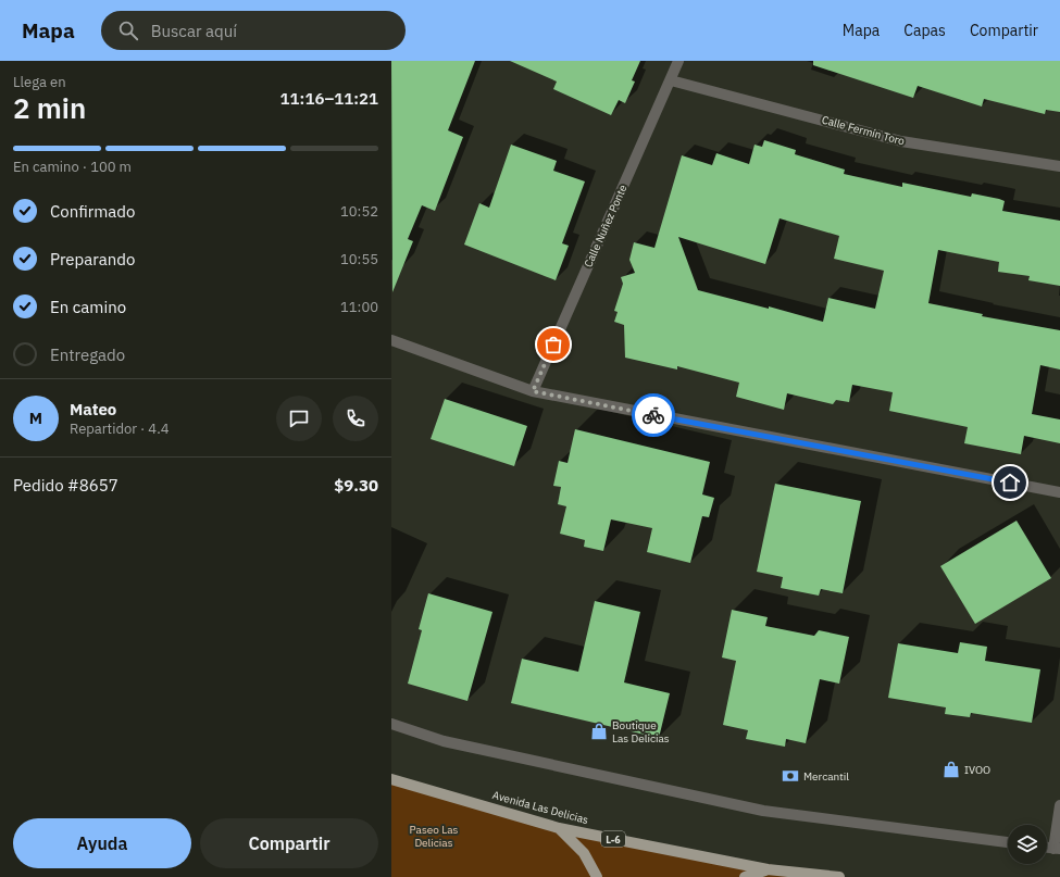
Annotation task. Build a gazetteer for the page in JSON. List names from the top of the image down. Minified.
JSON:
{"streets":{"main road":["Avenida Las Delicias","L-6"],"street":["Calle Fermín Toro","Calle Nuñez Ponte"]},"crossings":[["Calle Fermín Toro","Calle Nuñez Ponte"]],"parks":["Paseo Las Delicias"],"places":{"shop":["Boutique Las Delicias","IVOO"],"bank":["Mercantil"]},"page":{"header":"Mapa","search":"Buscar aquí","nav":["Mapa","Capas","Compartir"],"heading":["2 min","Llega en","11:16–11:21"],"panel":["Mateo","Repartidor · 4.4","Pedido #8657","$9.30"],"bar":"En camino · 100 m","list":[["Confirmado","10:52"],["Preparando","10:55"],["En camino","11:00"],"Entregado"],"round":"M","buttons":["Ayuda","Compartir"]}}
